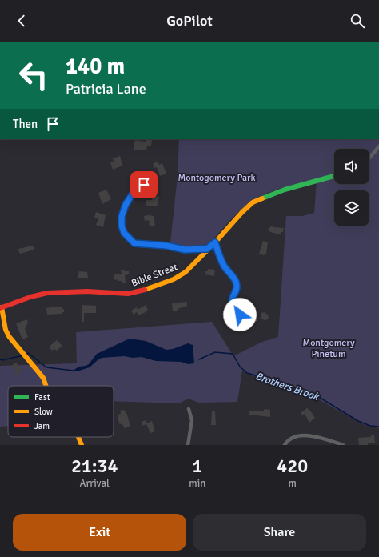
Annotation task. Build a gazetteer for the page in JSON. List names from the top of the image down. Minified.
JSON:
{"streets":{"street":["Bible Street"]},"water":["Brothers Brook"],"parks":["Montogomery Park","Montgomery Pinetum"],"legend":["Fast","Slow","Jam"],"page":{"header":"GoPilot","turn":["140 m","Patricia Lane"],"then":"Then","eta":["21:34","Arrival","1","min","420","m"],"buttons":["Exit","Share"]}}
